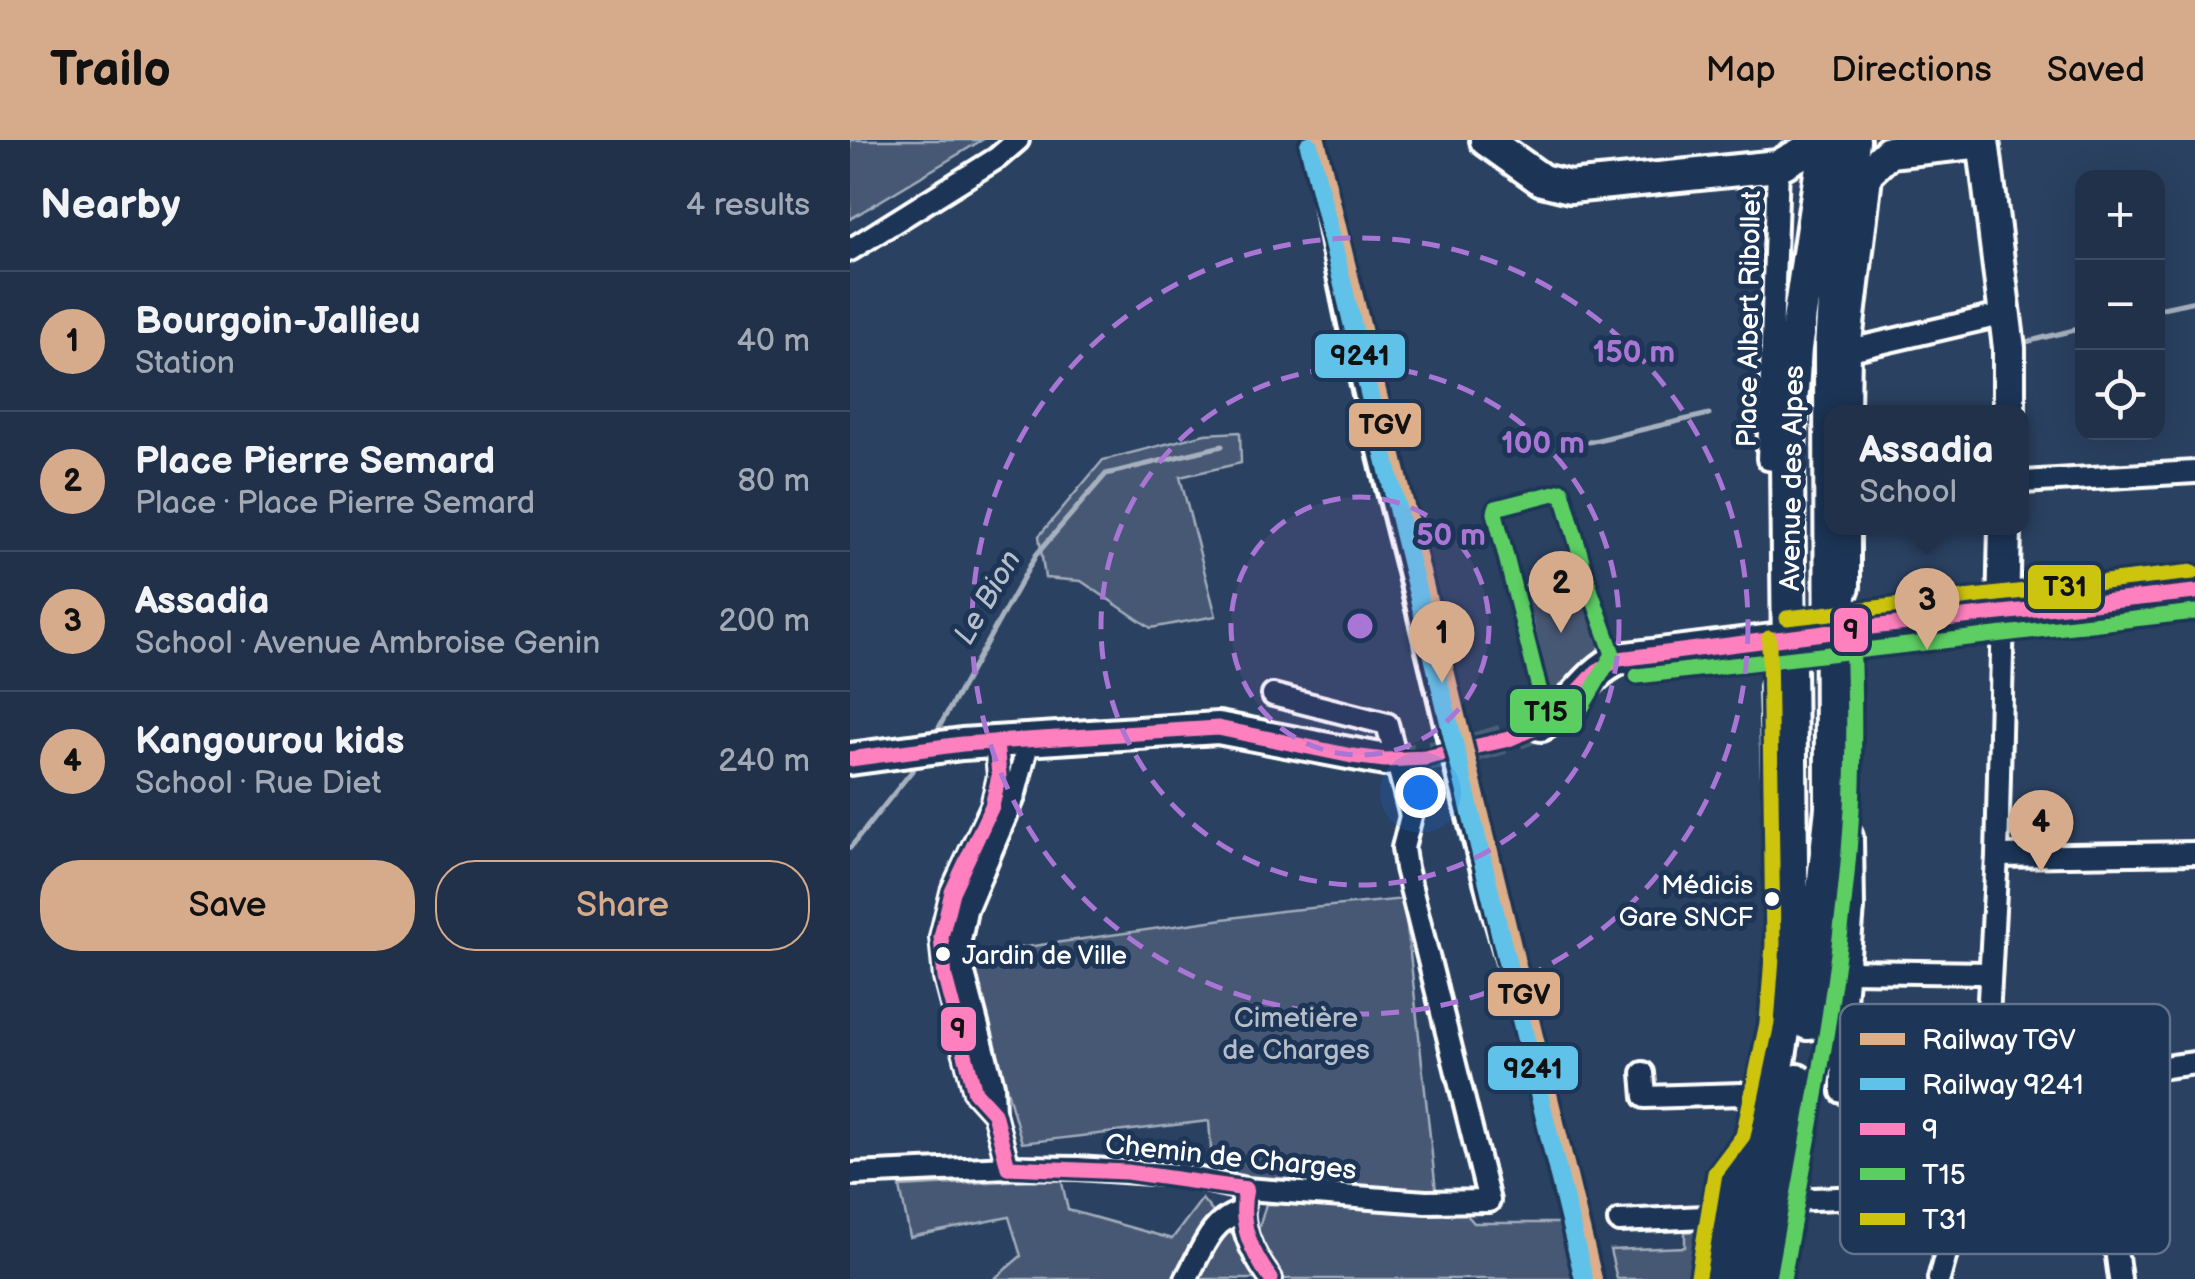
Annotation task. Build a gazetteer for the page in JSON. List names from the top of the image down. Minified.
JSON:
{"streets":{"main road":["Avenue des Alpes"],"street":["Place Albert Ribollet","Chemin de Charges"]},"crossings":[["Place Albert Ribollet","Avenue des Alpes"]],"water":["Le Bion"],"parks":["Cimetière de Charges"],"places":["Médicis Gare SNCF","Jardin de Ville"],"lines":["rail line TGV","rail line 9241","transit line T15","transit line T31","transit line 9"],"legend":["Railway TGV","Railway 9241","9","T15","T31"],"page":{"header":"Trailo","nav":["Map","Directions","Saved"],"heading":["Nearby","4 results"],"map_buttons":["+","−"],"list":[{"mark":"1","name":"Bourgoin-Jallieu","note":"Station","value":"40 m"},{"mark":"2","name":"Place Pierre Semard","note":"Place · Place Pierre Semard","value":"80 m"},{"mark":"3","name":"Assadia","note":"School · Avenue Ambroise Genin","value":"200 m"},{"mark":"4","name":"Kangourou kids","note":"School · Rue Diet","value":"240 m"}],"popup":["Assadia","School"],"pins":["2","3","1","4"],"buttons":["Save","Share"]},"rings":["150 m","100 m","50 m"]}
